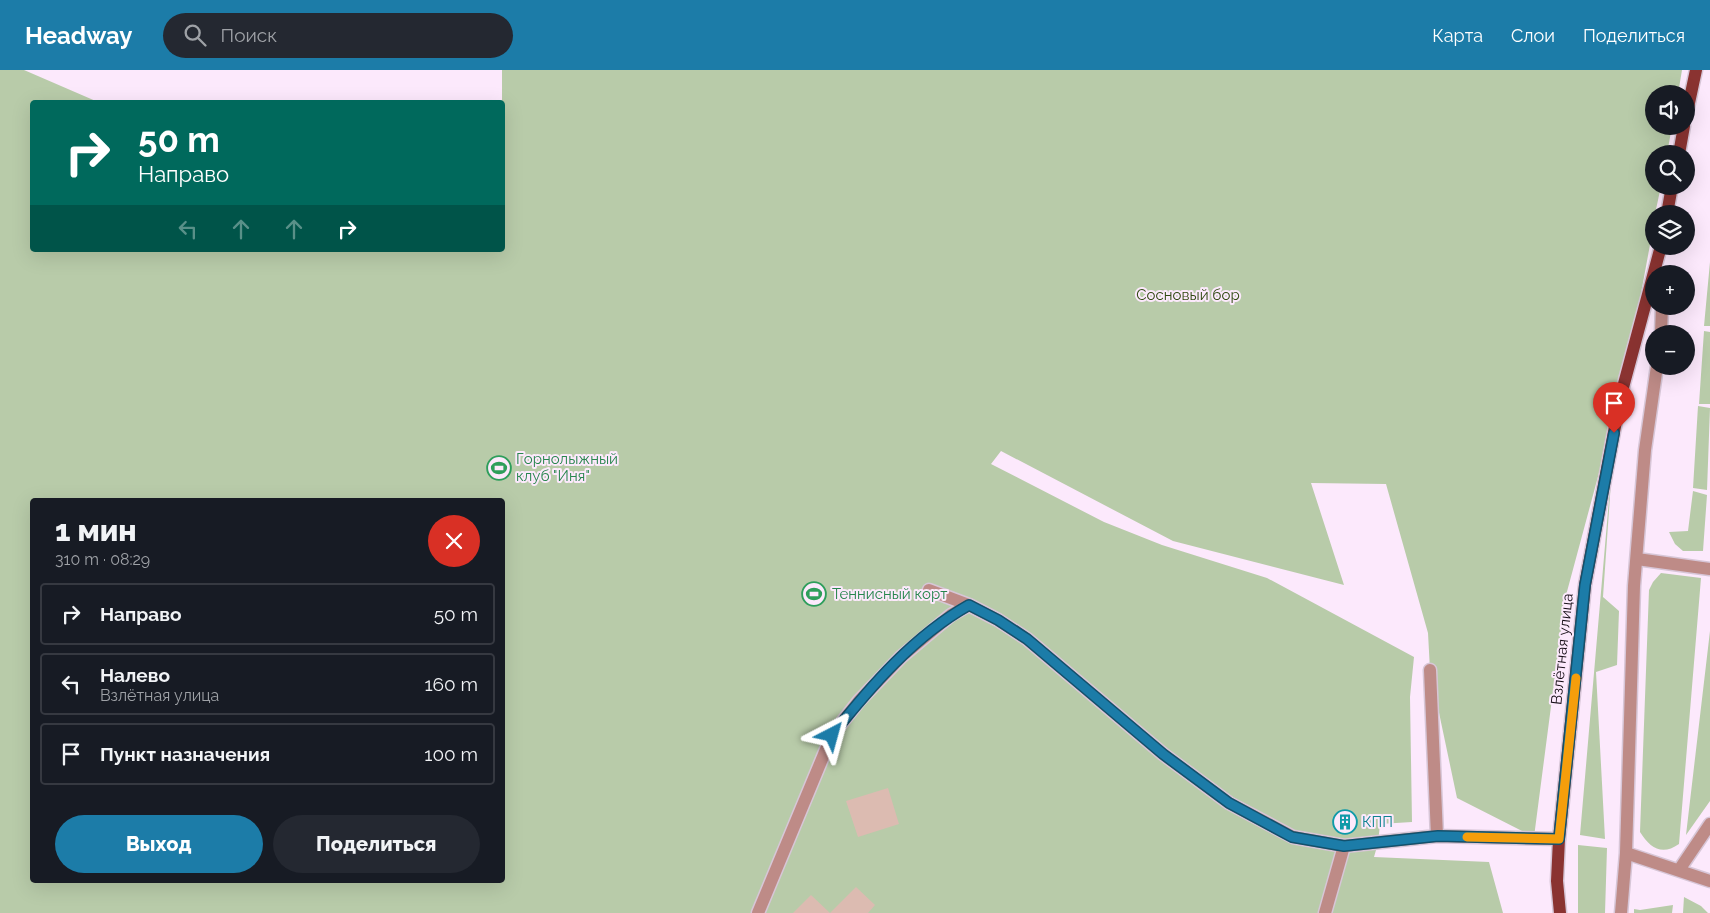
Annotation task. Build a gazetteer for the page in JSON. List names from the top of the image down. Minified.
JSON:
{"streets":{"main road":["Взлётная улица"]},"parks":["Сосновый бор"],"places":{"sports":["Горнолыжный клуб \"Иня\"","Теннисный корт"],"building":["КПП"]},"page":{"header":"Headway","search":"Поиск","nav":["Карта","Слои","Поделиться"],"map_buttons":["+","−"],"turn":["50 m","Направо"],"heading":["1 мин","310 m · 08:29"],"list":[{"name":"Направо","value":"50 m"},{"name":"Налево","note":"Взлётная улица","value":"160 m"},{"name":"Пункт назначения","value":"100 m"}],"buttons":["Выход","Поделиться"]}}
